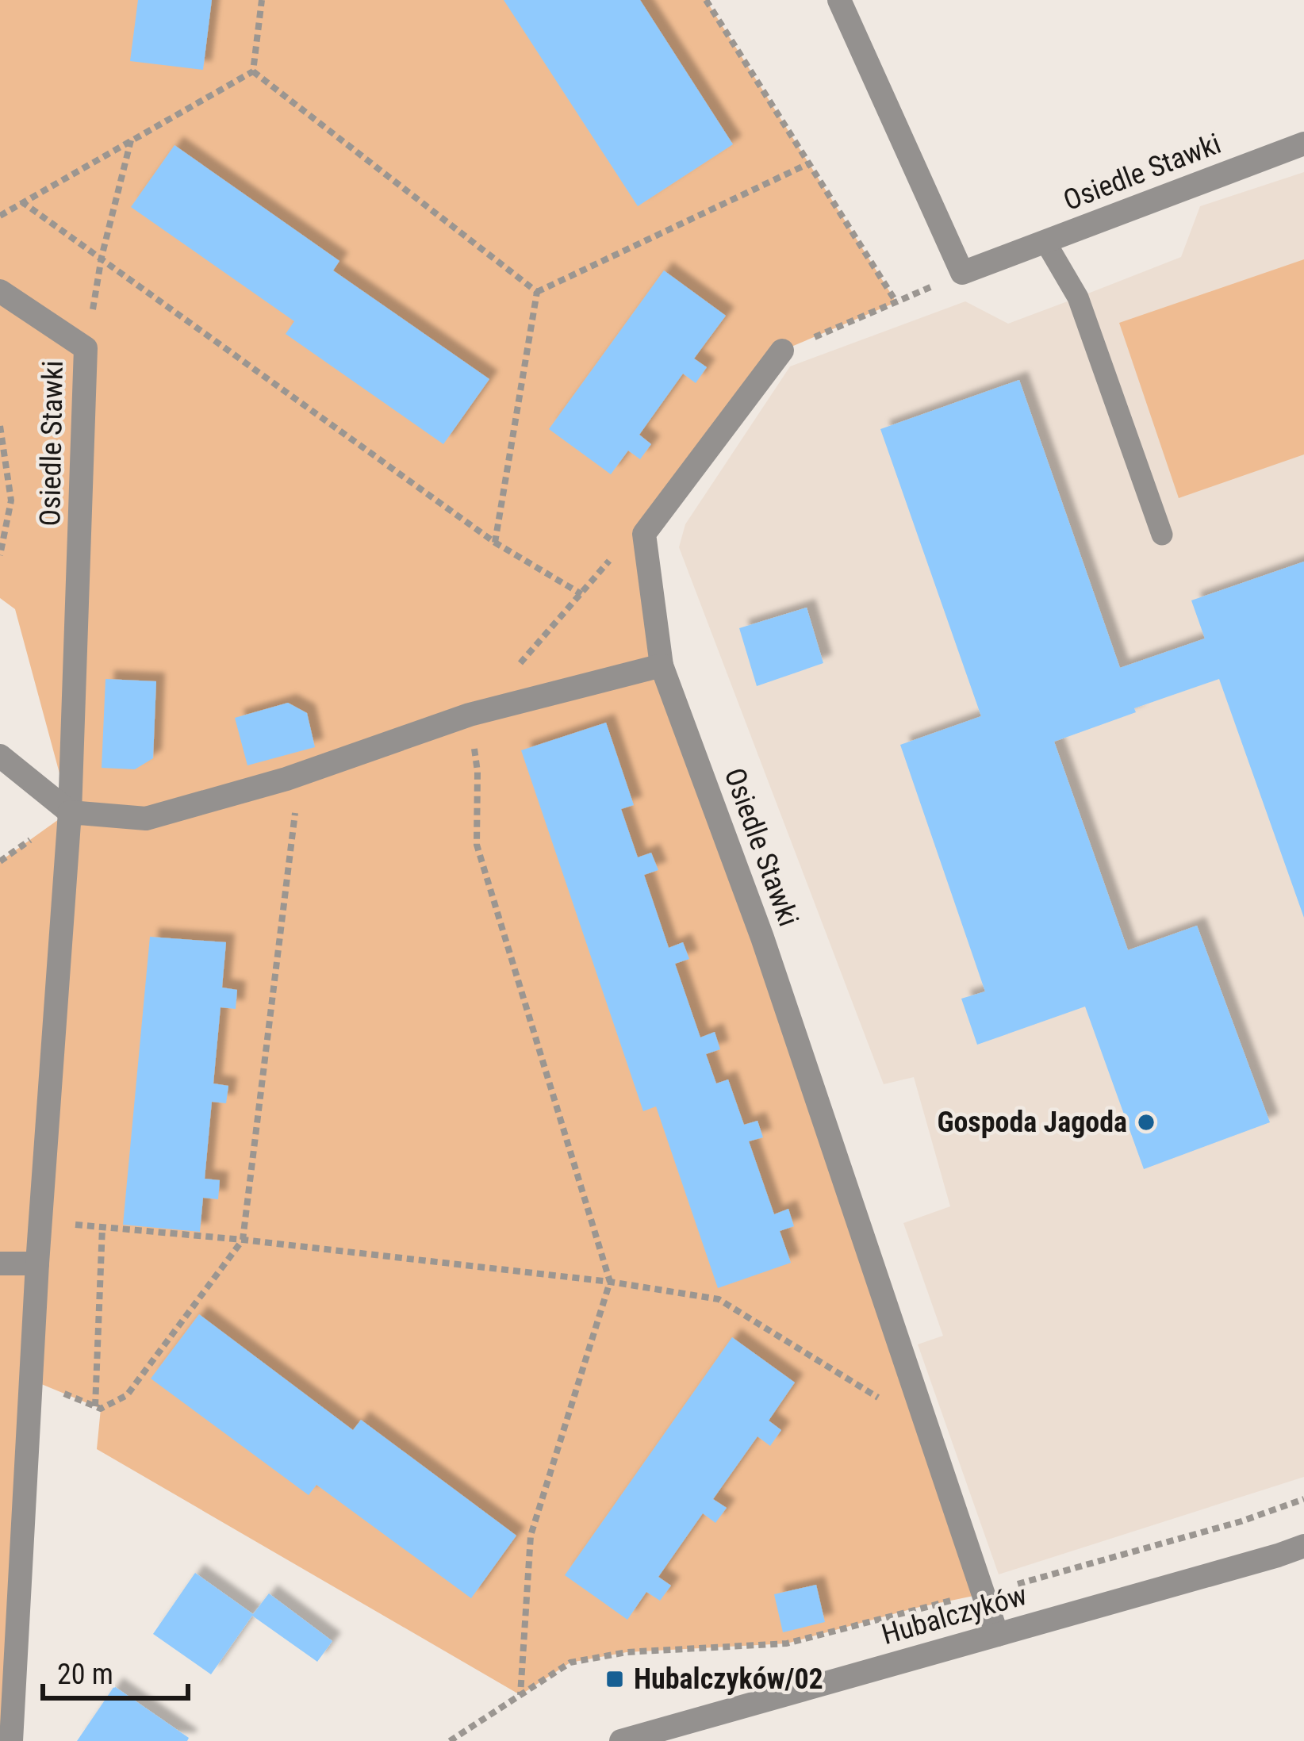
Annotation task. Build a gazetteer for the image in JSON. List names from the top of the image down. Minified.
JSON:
{"streets":{"street":["Osiedle Stawki","Hubalczyków"]},"crossings":[["Osiedle Stawki","Hubalczyków"]],"places":{"other":["Gospoda Jagoda"],"transit":["Hubalczyków/02"]},"scale_bar":"20 m"}
